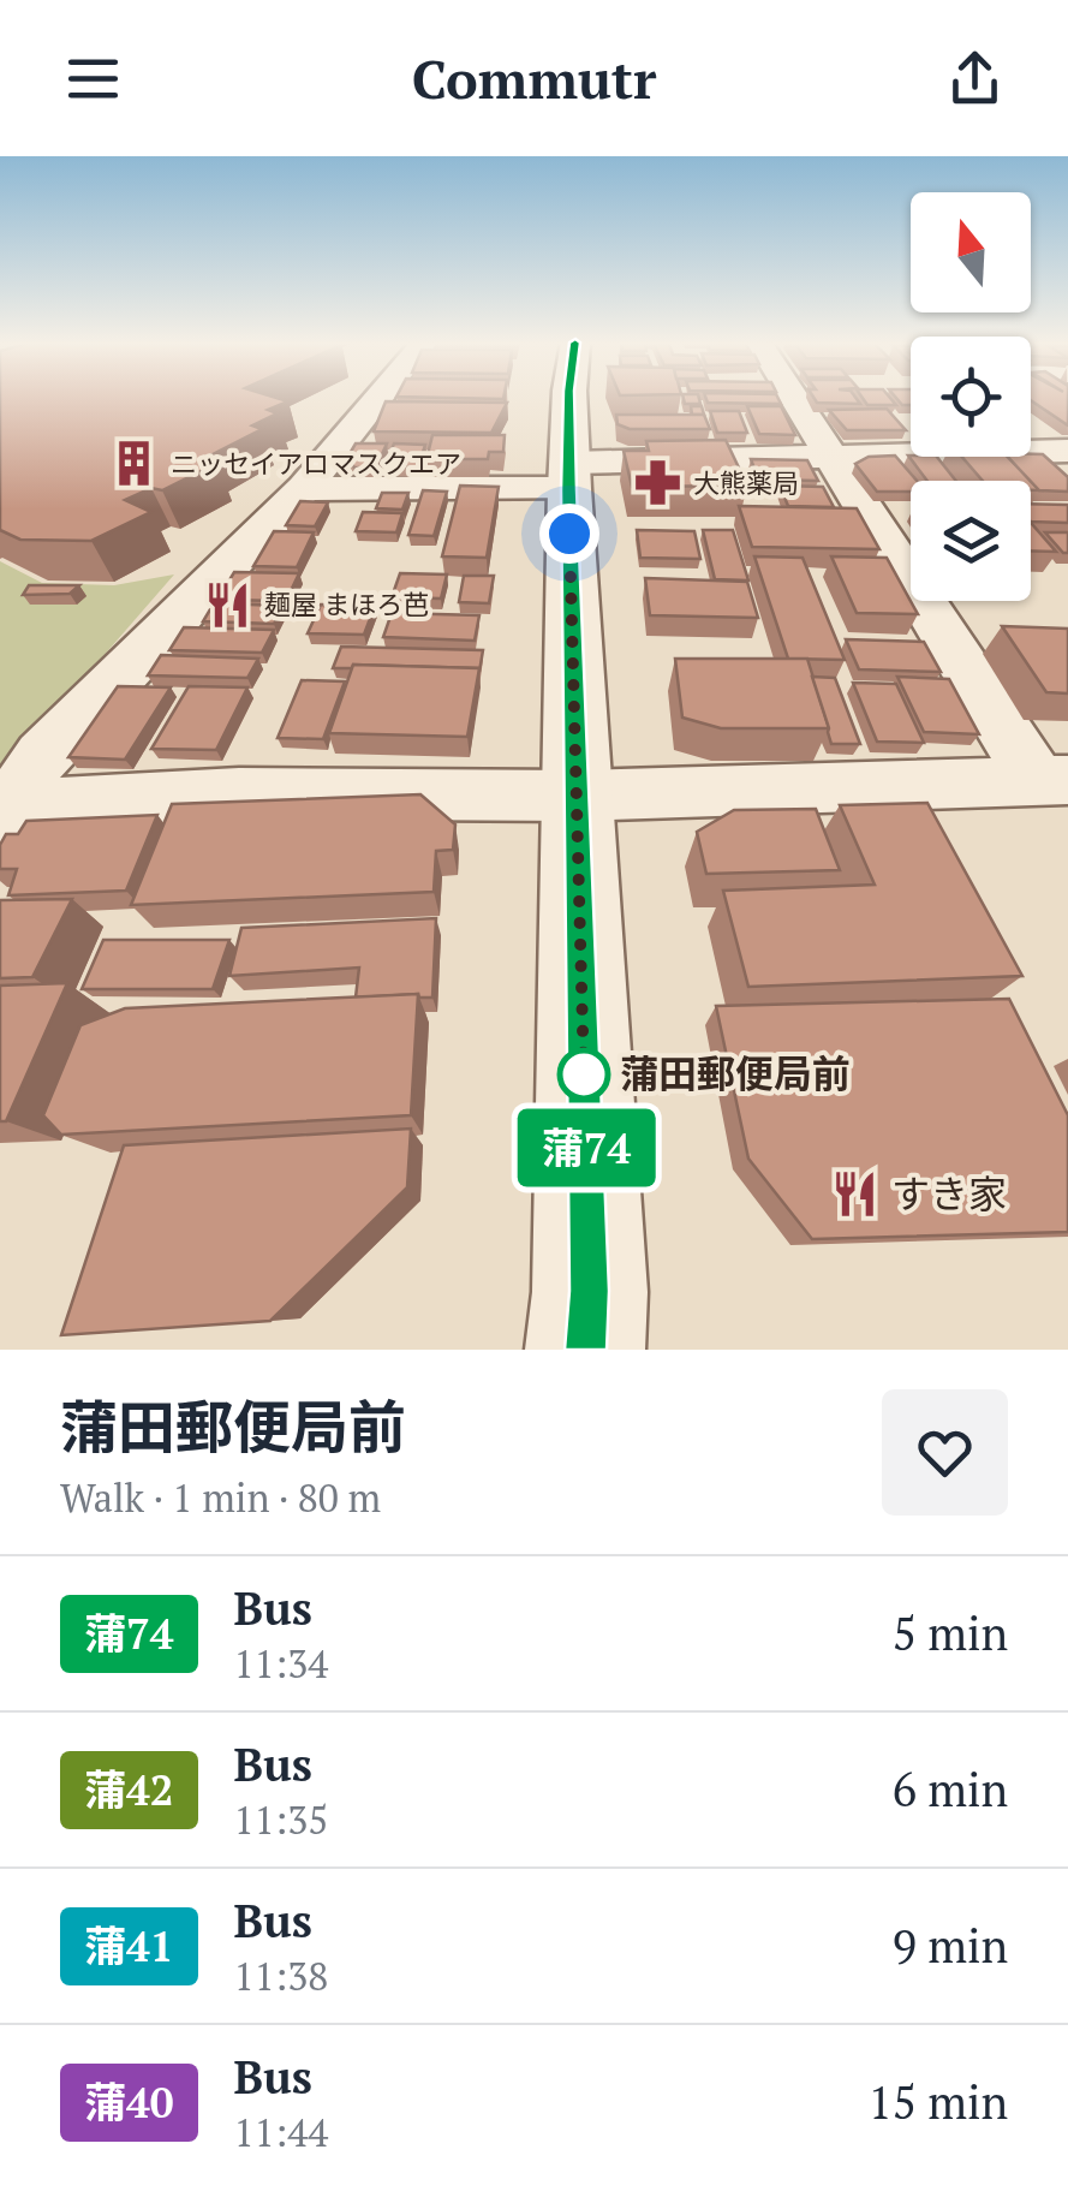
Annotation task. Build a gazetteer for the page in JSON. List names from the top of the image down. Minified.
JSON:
{"places":{"building":["ニッセイアロマスクエア"],"pharmacy":["大熊薬局"],"restaurant":["麺屋 まほろ芭","すき家"],"other":["蒲田郵便局前"]},"lines":["bus line 蒲74"],"north":"top","page":{"header":"Commutr","on_map":"蒲74","heading":["蒲田郵便局前","Walk · 1 min · 80 m"],"list":[{"mark":"蒲74","name":"Bus","note":"11:34","value":"5 min"},{"mark":"蒲42","name":"Bus","note":"11:35","value":"6 min"},{"mark":"蒲41","name":"Bus","note":"11:38","value":"9 min"},{"mark":"蒲40","name":"Bus","note":"11:44","value":"15 min"}]}}
